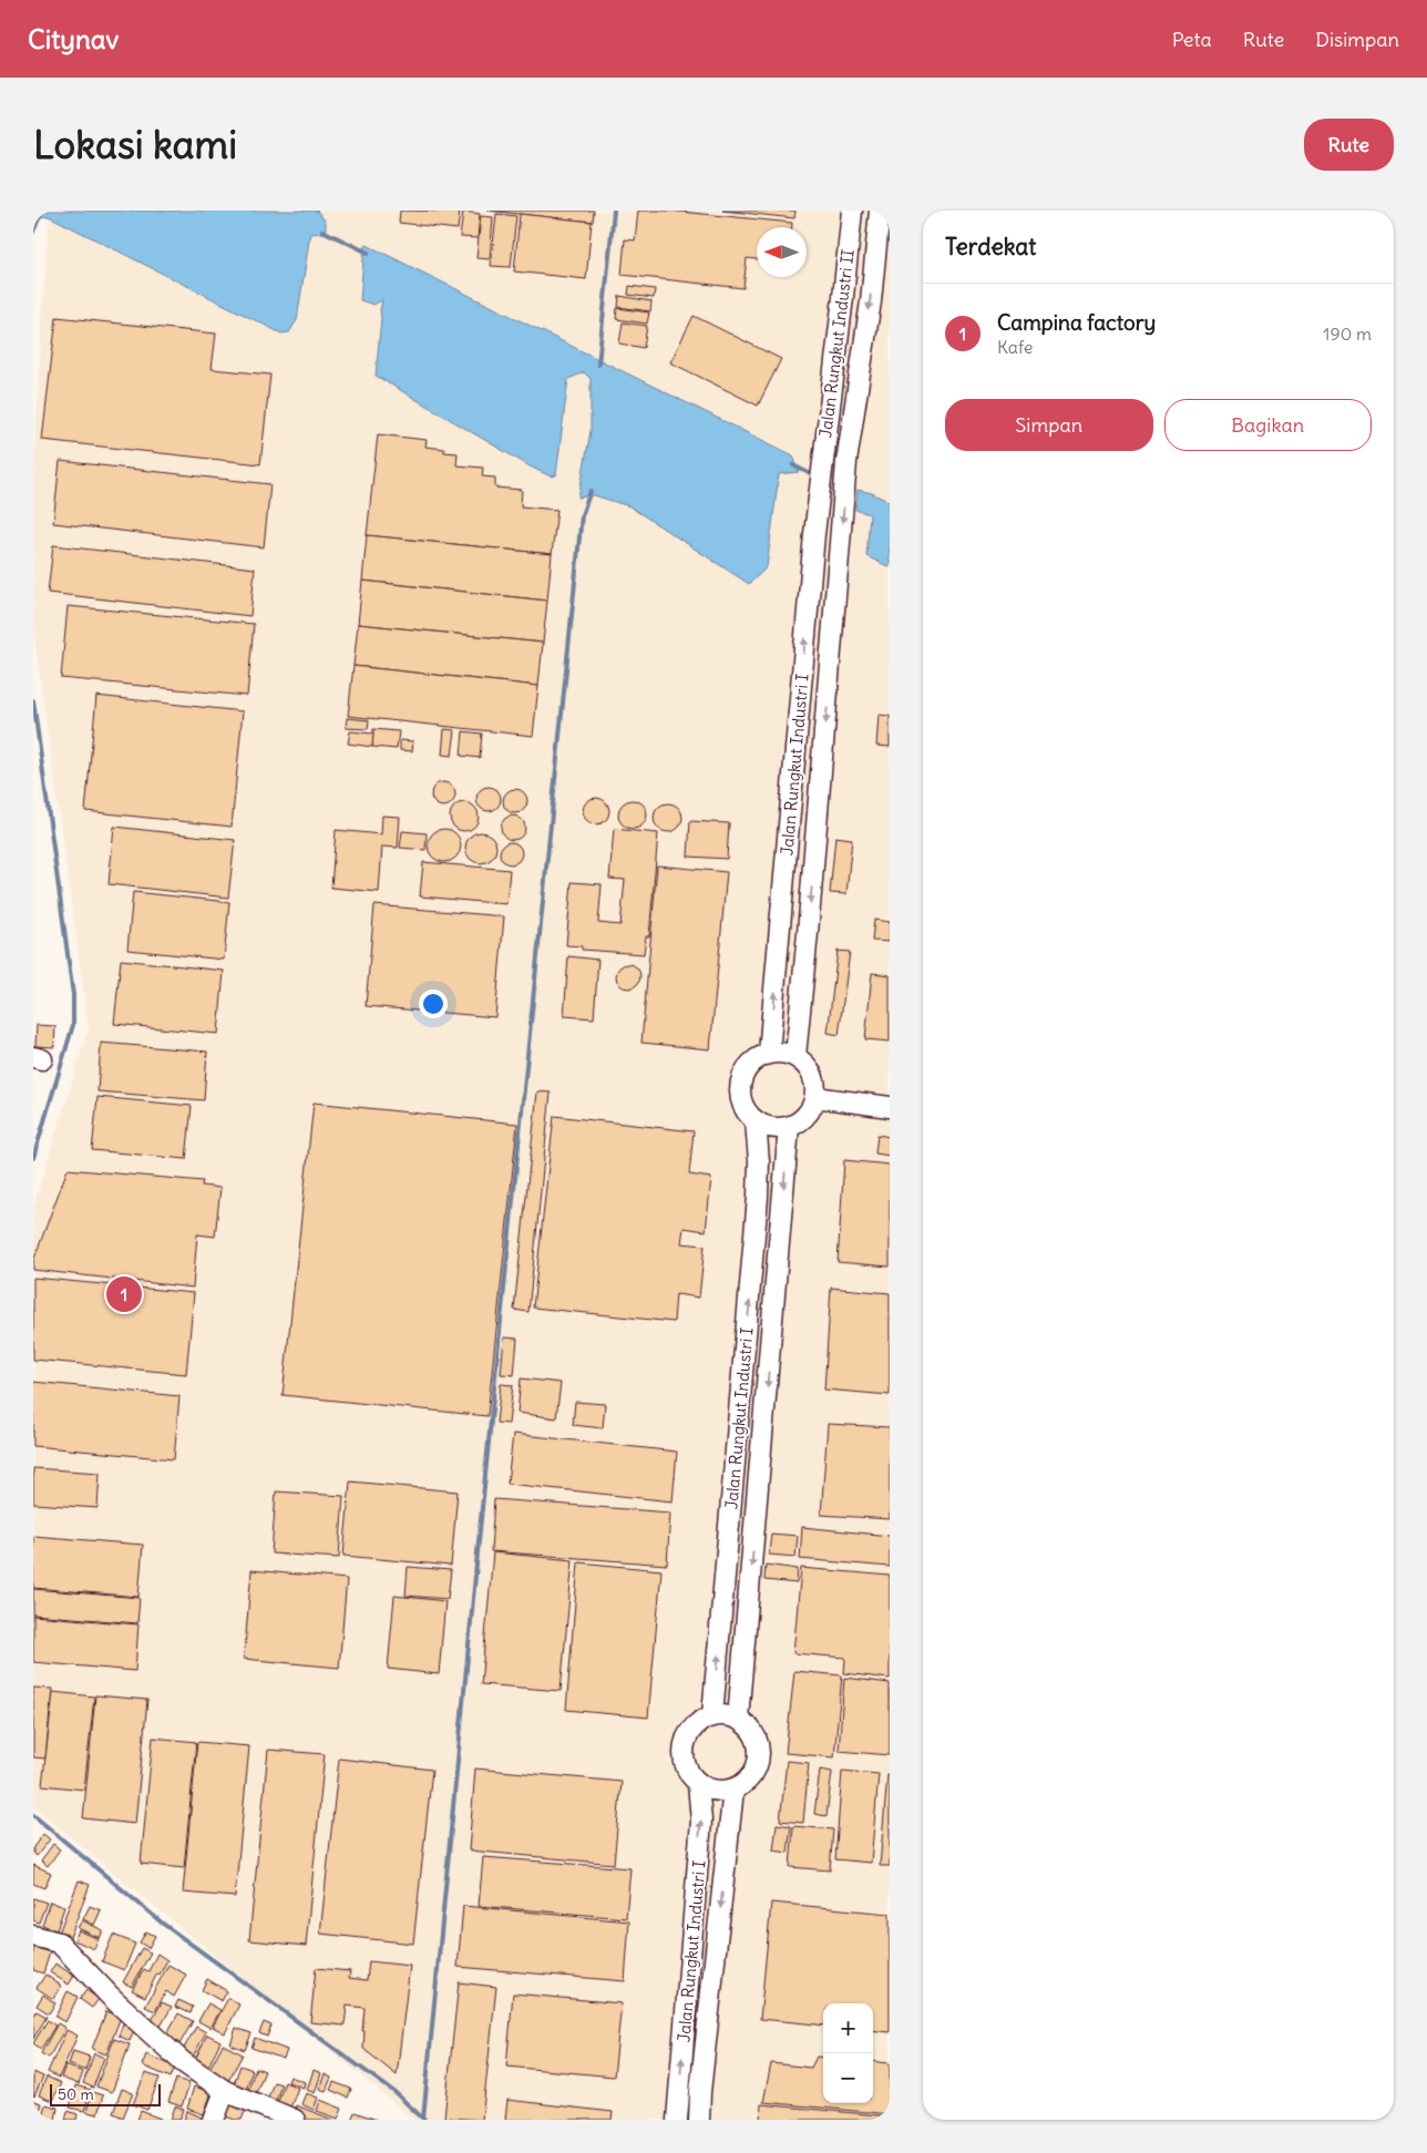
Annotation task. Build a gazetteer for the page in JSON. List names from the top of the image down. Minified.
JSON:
{"streets":{"street":["Jalan Rungkut Industri II","Jalan Rungkut Industri I"]},"crossings":[["Jalan Rungkut Industri II","Jalan Rungkut Industri I"]],"scale_bar":"50 m","north":"left","page":{"header":"Citynav","nav":["Peta","Rute","Disimpan"],"buttons":["Rute",["Simpan","Bagikan"]],"title":"Lokasi kami","heading":"Terdekat","list":[{"mark":"1","name":"Campina factory","note":"Kafe","value":"190 m"}],"pins":"1","map_buttons":["+","−"],"scale":"50 m"}}
